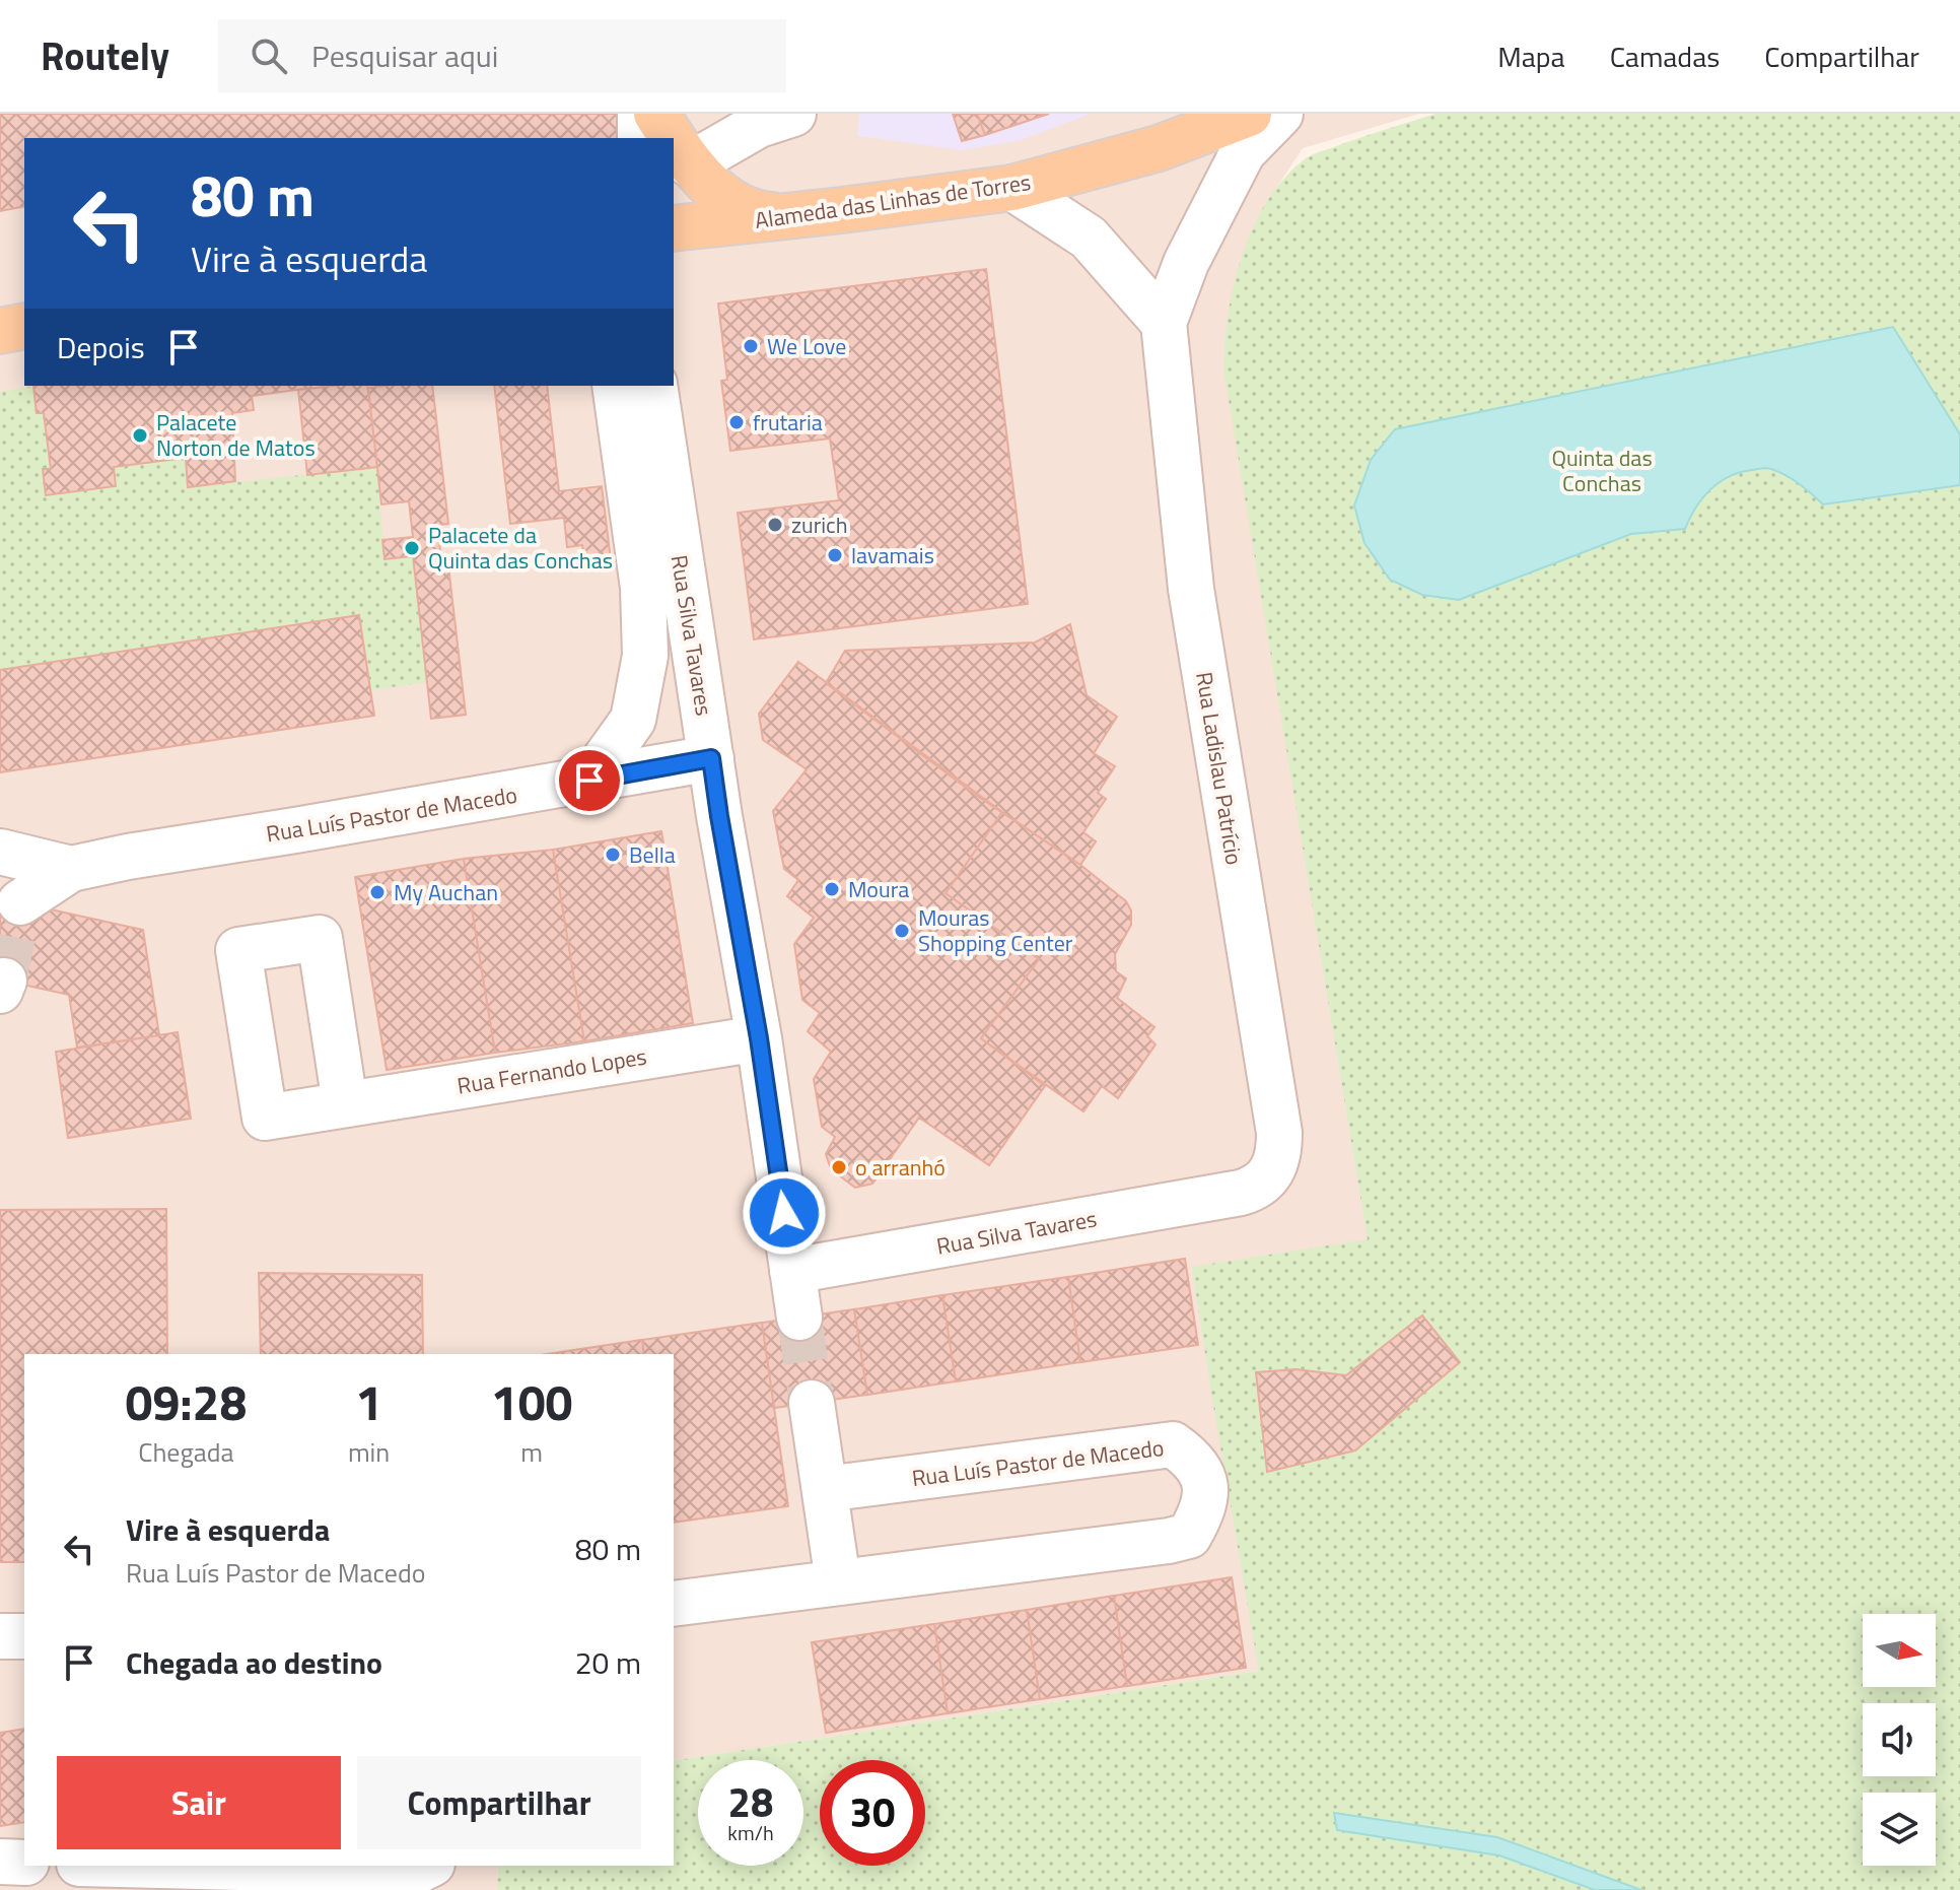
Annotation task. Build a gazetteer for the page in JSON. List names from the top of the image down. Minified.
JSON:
{"streets":{"main road":["Alameda das Linhas de Torres"],"street":["Rua Silva Tavares","Rua Ladislau Patrício","Rua Luís Pastor de Macedo","Rua Fernando Lopes"]},"crossings":[["Rua Silva Tavares","Rua Ladislau Patrício"],["Rua Silva Tavares","Rua Luís Pastor de Macedo"],["Rua Silva Tavares","Rua Fernando Lopes"]],"parks":["Quinta das Conchas"],"places":["We Love","frutaria","Palacete Norton de Matos","zurich","Palacete da Quinta das Conchas","lavamais","Bella","Moura","My Auchan","Mouras Shopping Center","o arranhó"],"north":"right","page":{"header":"Routely","search":"Pesquisar aqui","nav":["Mapa","Camadas","Compartilhar"],"turn":["80 m","Vire à esquerda"],"then":"Depois","eta":["09:28","Chegada","1","min","100","m"],"list":[{"name":"Vire à esquerda","note":"Rua Luís Pastor de Macedo","value":"80 m"},{"name":"Chegada ao destino","value":"20 m"}],"buttons":["Sair","Compartilhar"],"speed":"28 km/h","limit":"30"}}
